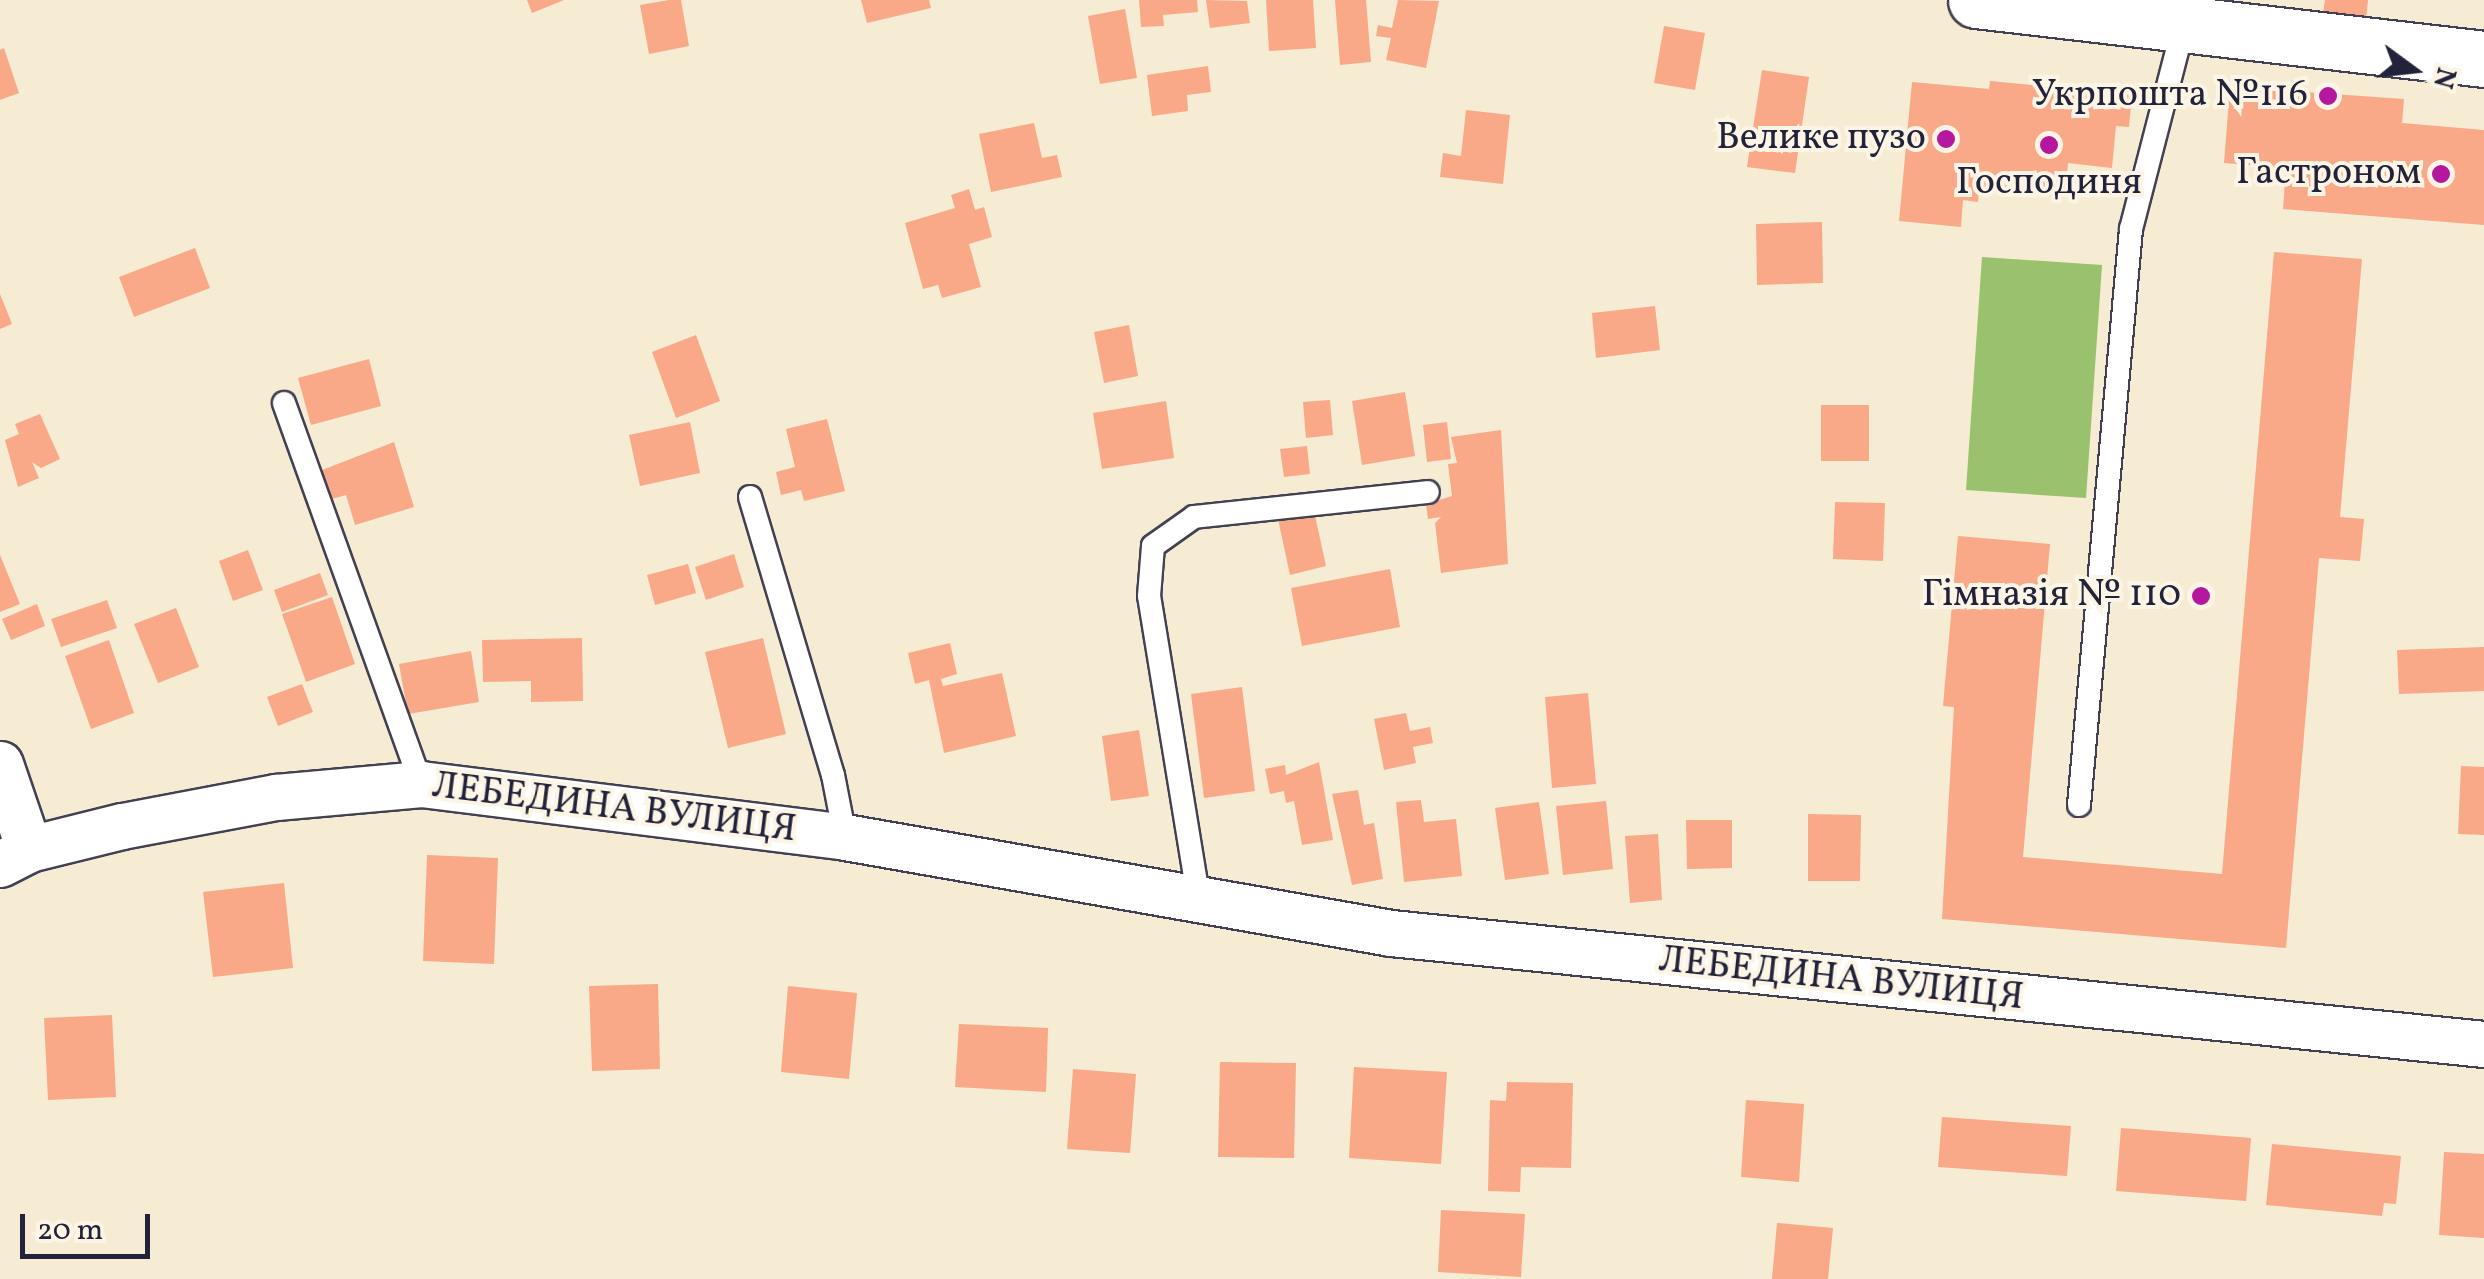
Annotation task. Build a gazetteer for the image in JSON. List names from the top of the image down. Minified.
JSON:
{"streets":{"street":["ЛЕБЕДИНА ВУЛИЦЯ"]},"places":["Укрпошта №116","Велике пузо","Господиня","Гастроном","Гімназія № 110"],"scale_bar":"20 m","north":"right"}
